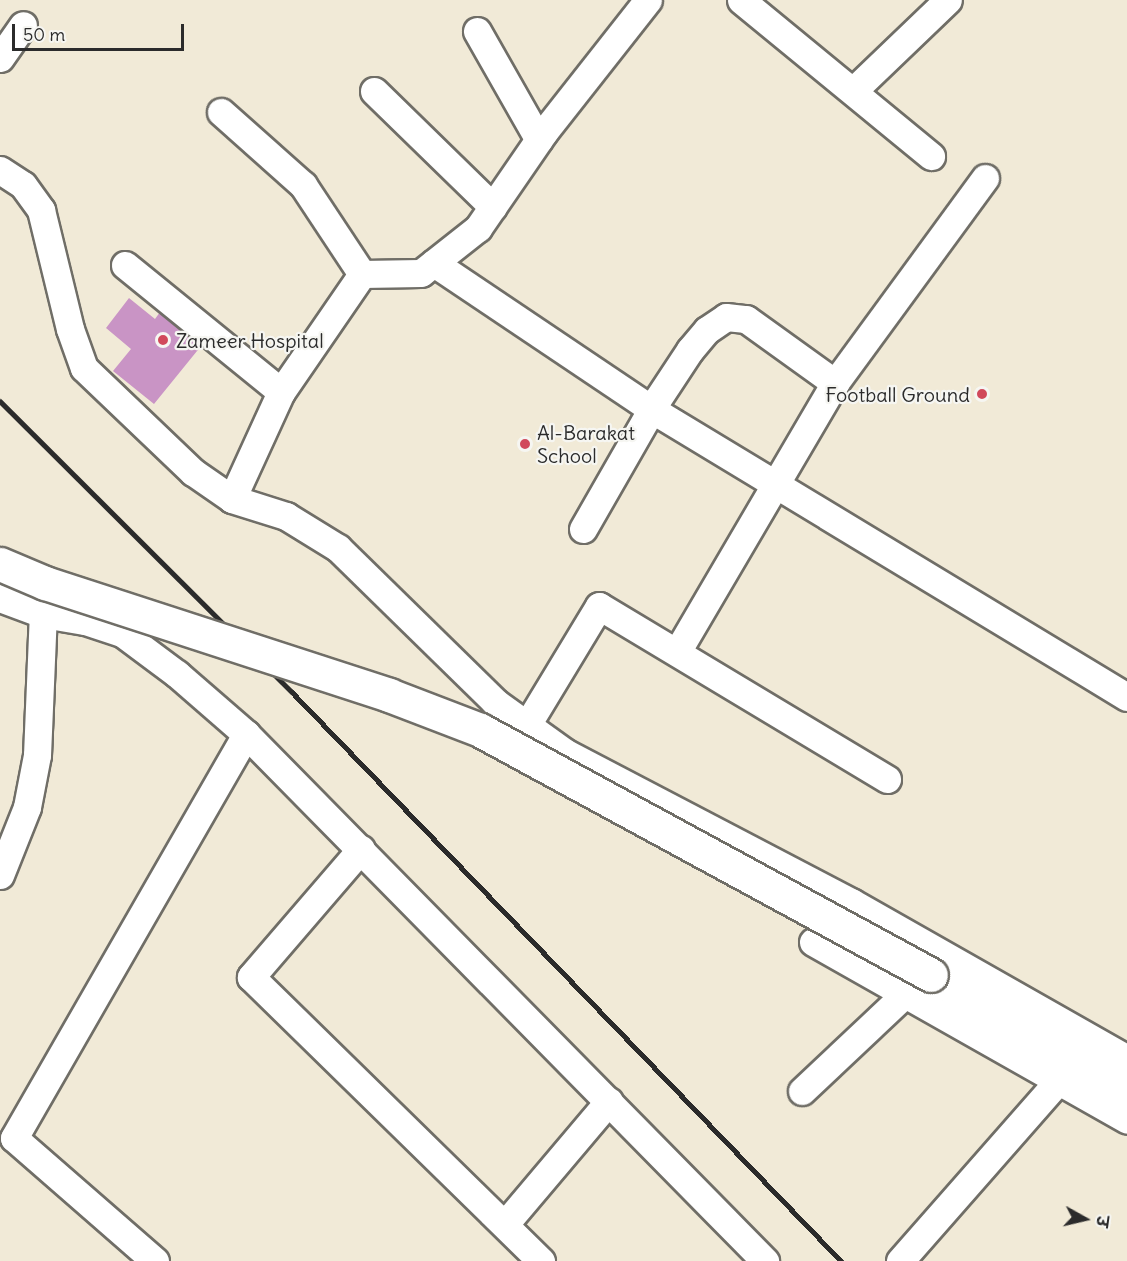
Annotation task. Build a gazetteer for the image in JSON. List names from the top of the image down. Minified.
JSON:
{"places":["Zameer Hospital","Football Ground","Al-Barakat School"],"scale_bar":"50 m","north":"right"}
